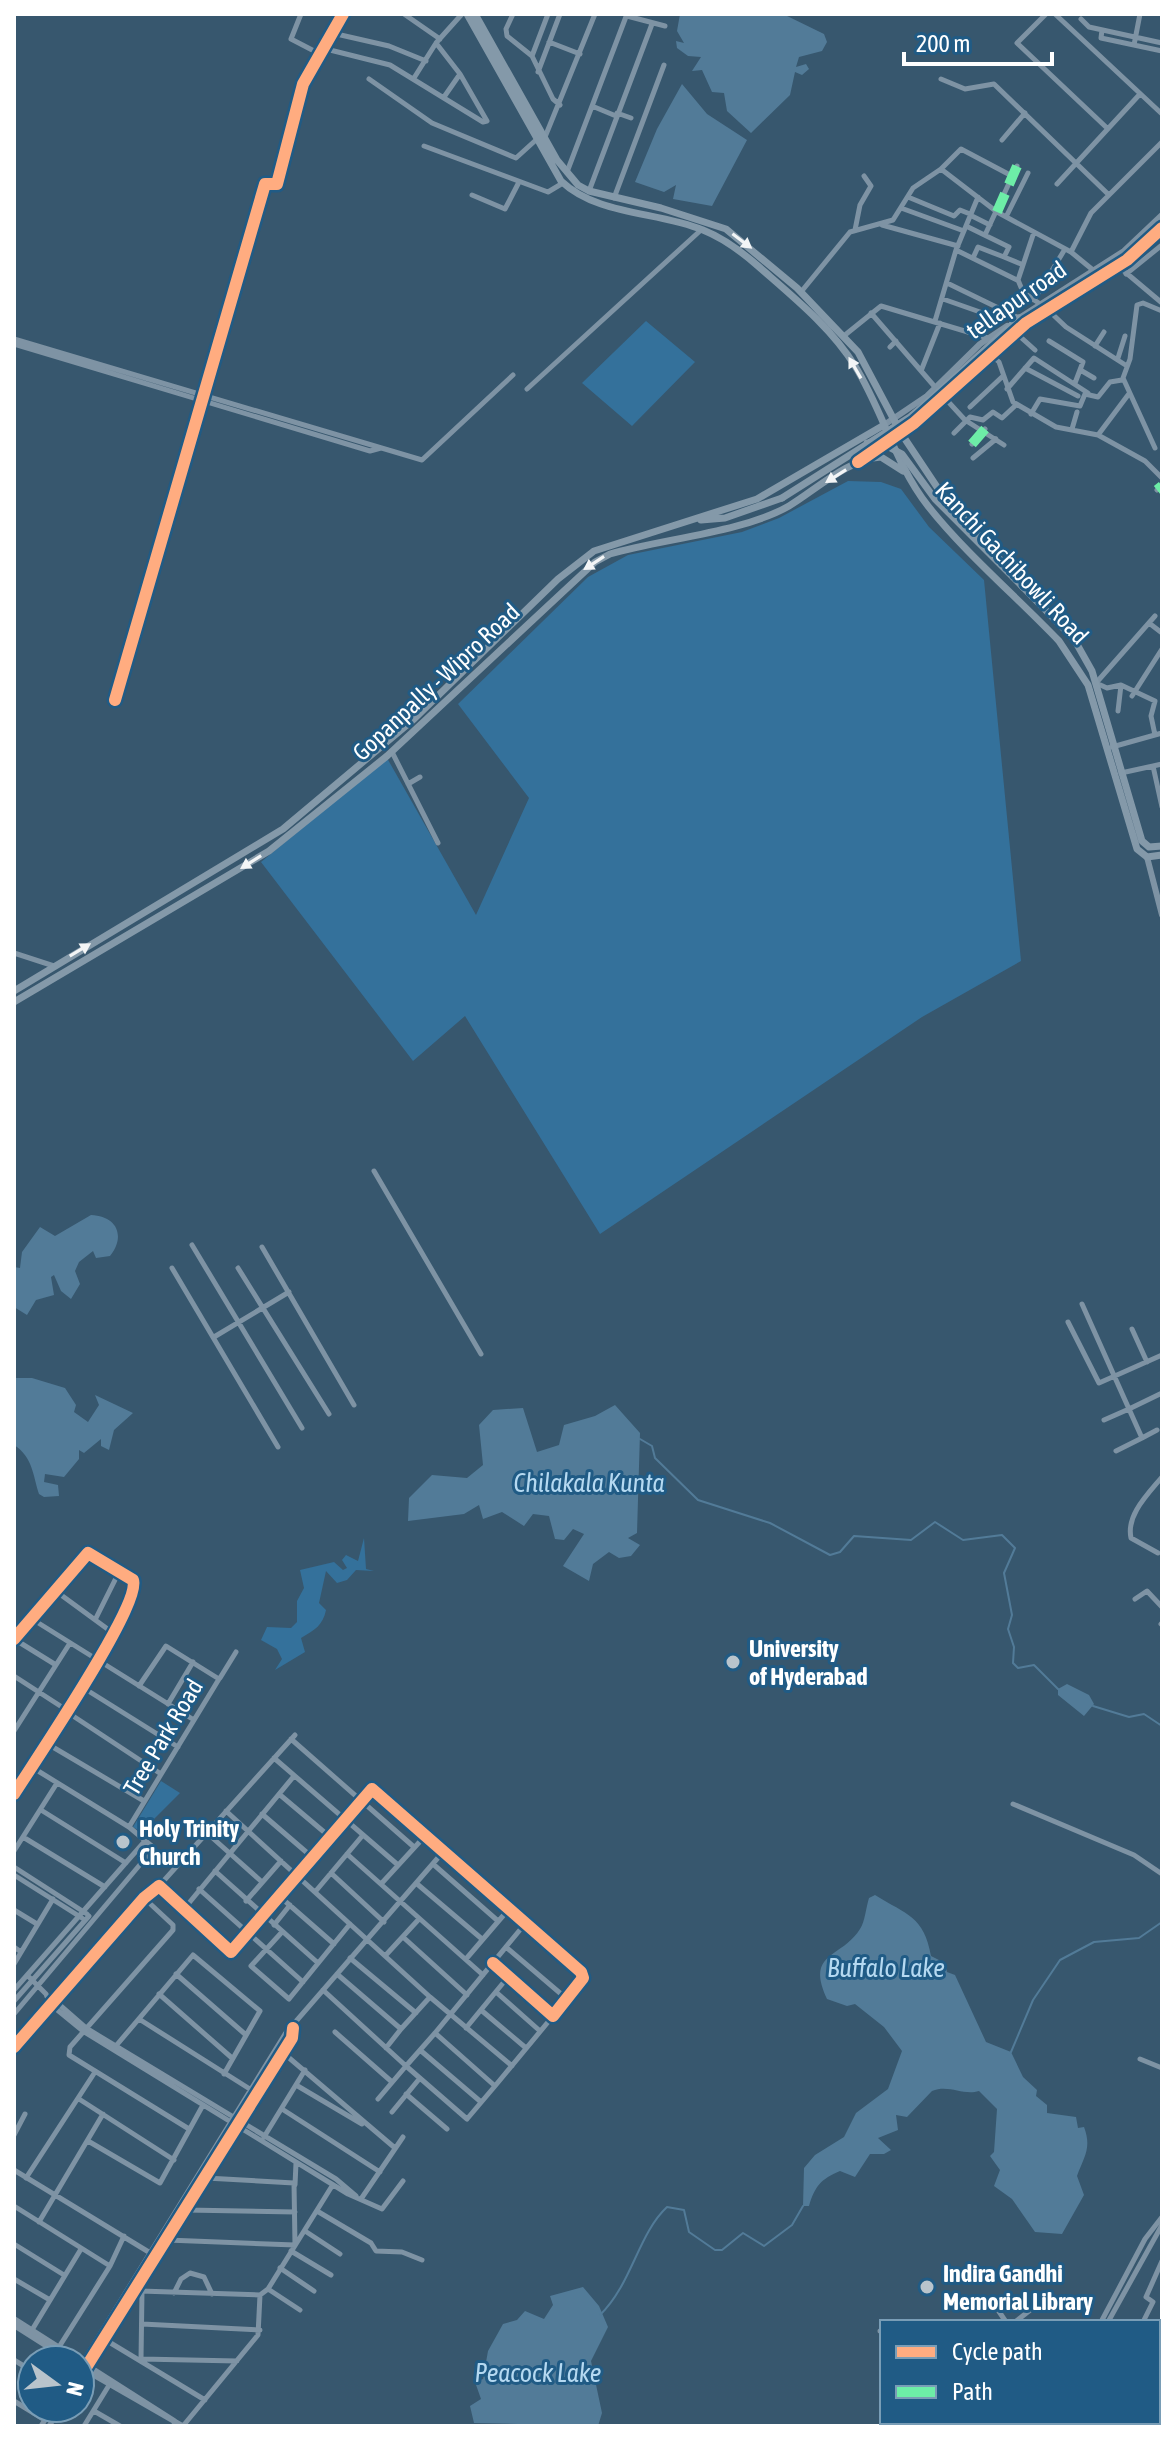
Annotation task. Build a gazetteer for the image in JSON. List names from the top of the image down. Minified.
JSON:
{"streets":{"main road":["Kanchi Gachibowli Road","Gopanpally - Wipro Road"],"street":["tellapur road","Tree Park Road"]},"crossings":[["tellapur road","Kanchi Gachibowli Road"],["tellapur road","Gopanpally - Wipro Road"],["Kanchi Gachibowli Road","Gopanpally - Wipro Road"]],"water":["Chilakala Kunta","Buffalo Lake","Peacock Lake"],"places":["University of Hyderabad","Holy Trinity Church","Indira Gandhi Memorial Library"],"legend":["Cycle path","Path"],"scale_bar":"200 m","north":"right"}
